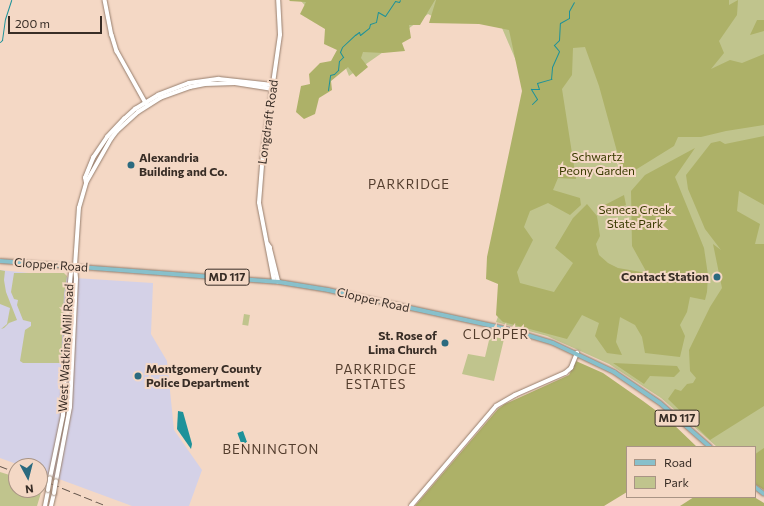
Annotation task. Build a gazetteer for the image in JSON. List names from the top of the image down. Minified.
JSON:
{"streets":{"main road":["Clopper Road","MD 117","West Watkins Mill Road"],"street":["Longdraft Road"]},"crossings":[["Longdraft Road","Clopper Road"],["Clopper Road","West Watkins Mill Road"]],"districts":["PARKRIDGE","CLOPPER","PARKRIDGE ESTATES","BENNINGTON"],"parks":["Schwartz Peony Garden","Seneca Creek State Park"],"places":["Alexandria Building and Co.","Contact Station","St. Rose of Lima Church","Montgomery County Police Department"],"legend":["Road","Park"],"scale_bar":"200 m","north":"bottom"}
